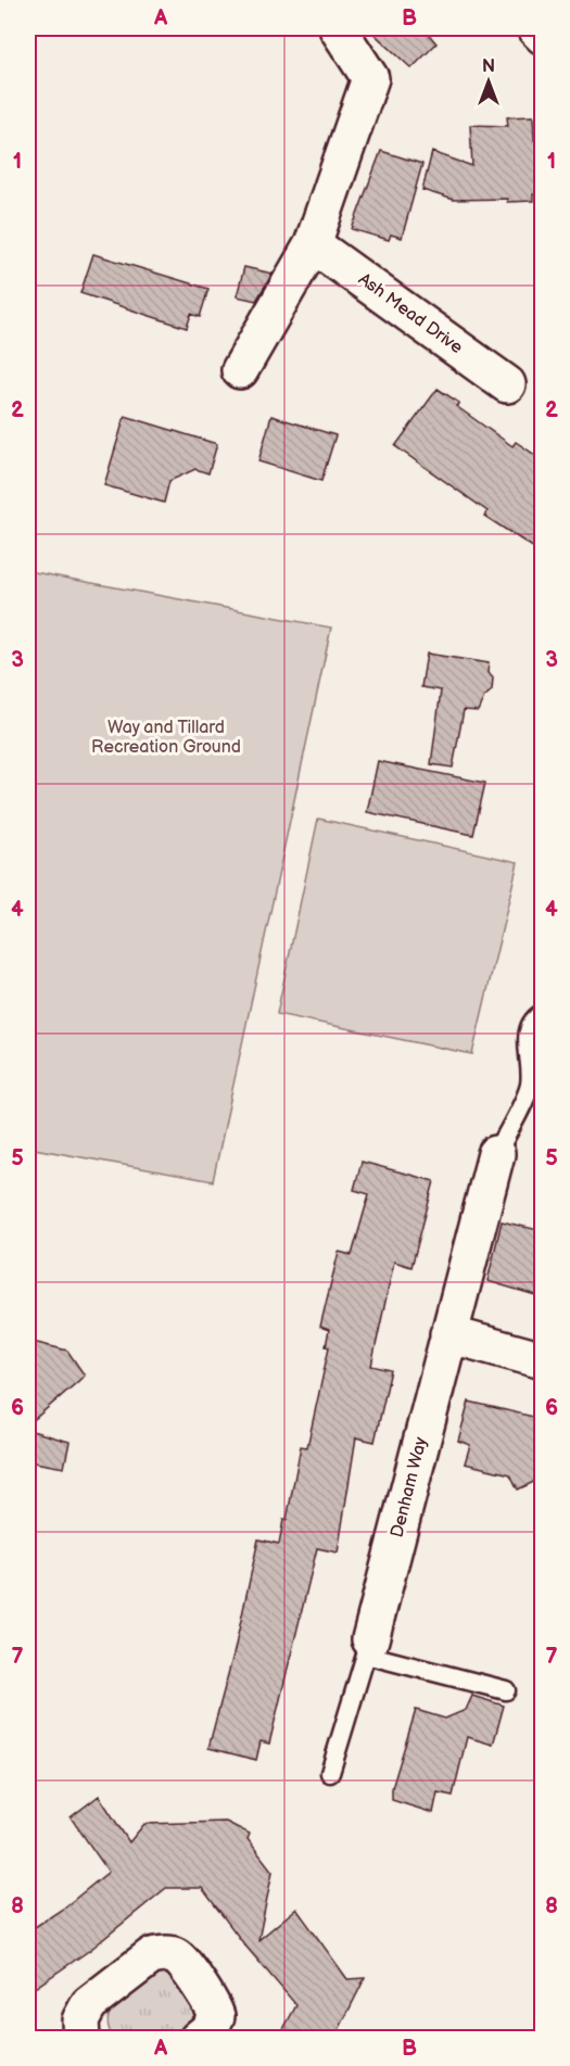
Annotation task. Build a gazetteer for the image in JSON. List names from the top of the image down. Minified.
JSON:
{"streets":{"street":["Ash Mead Drive","Denham Way"]},"parks":["Way and Tillard Recreation Ground"],"north":"top","grid":{"columns":["A","B"],"rows":["1","2","3","4","5","6","7","8"]}}
